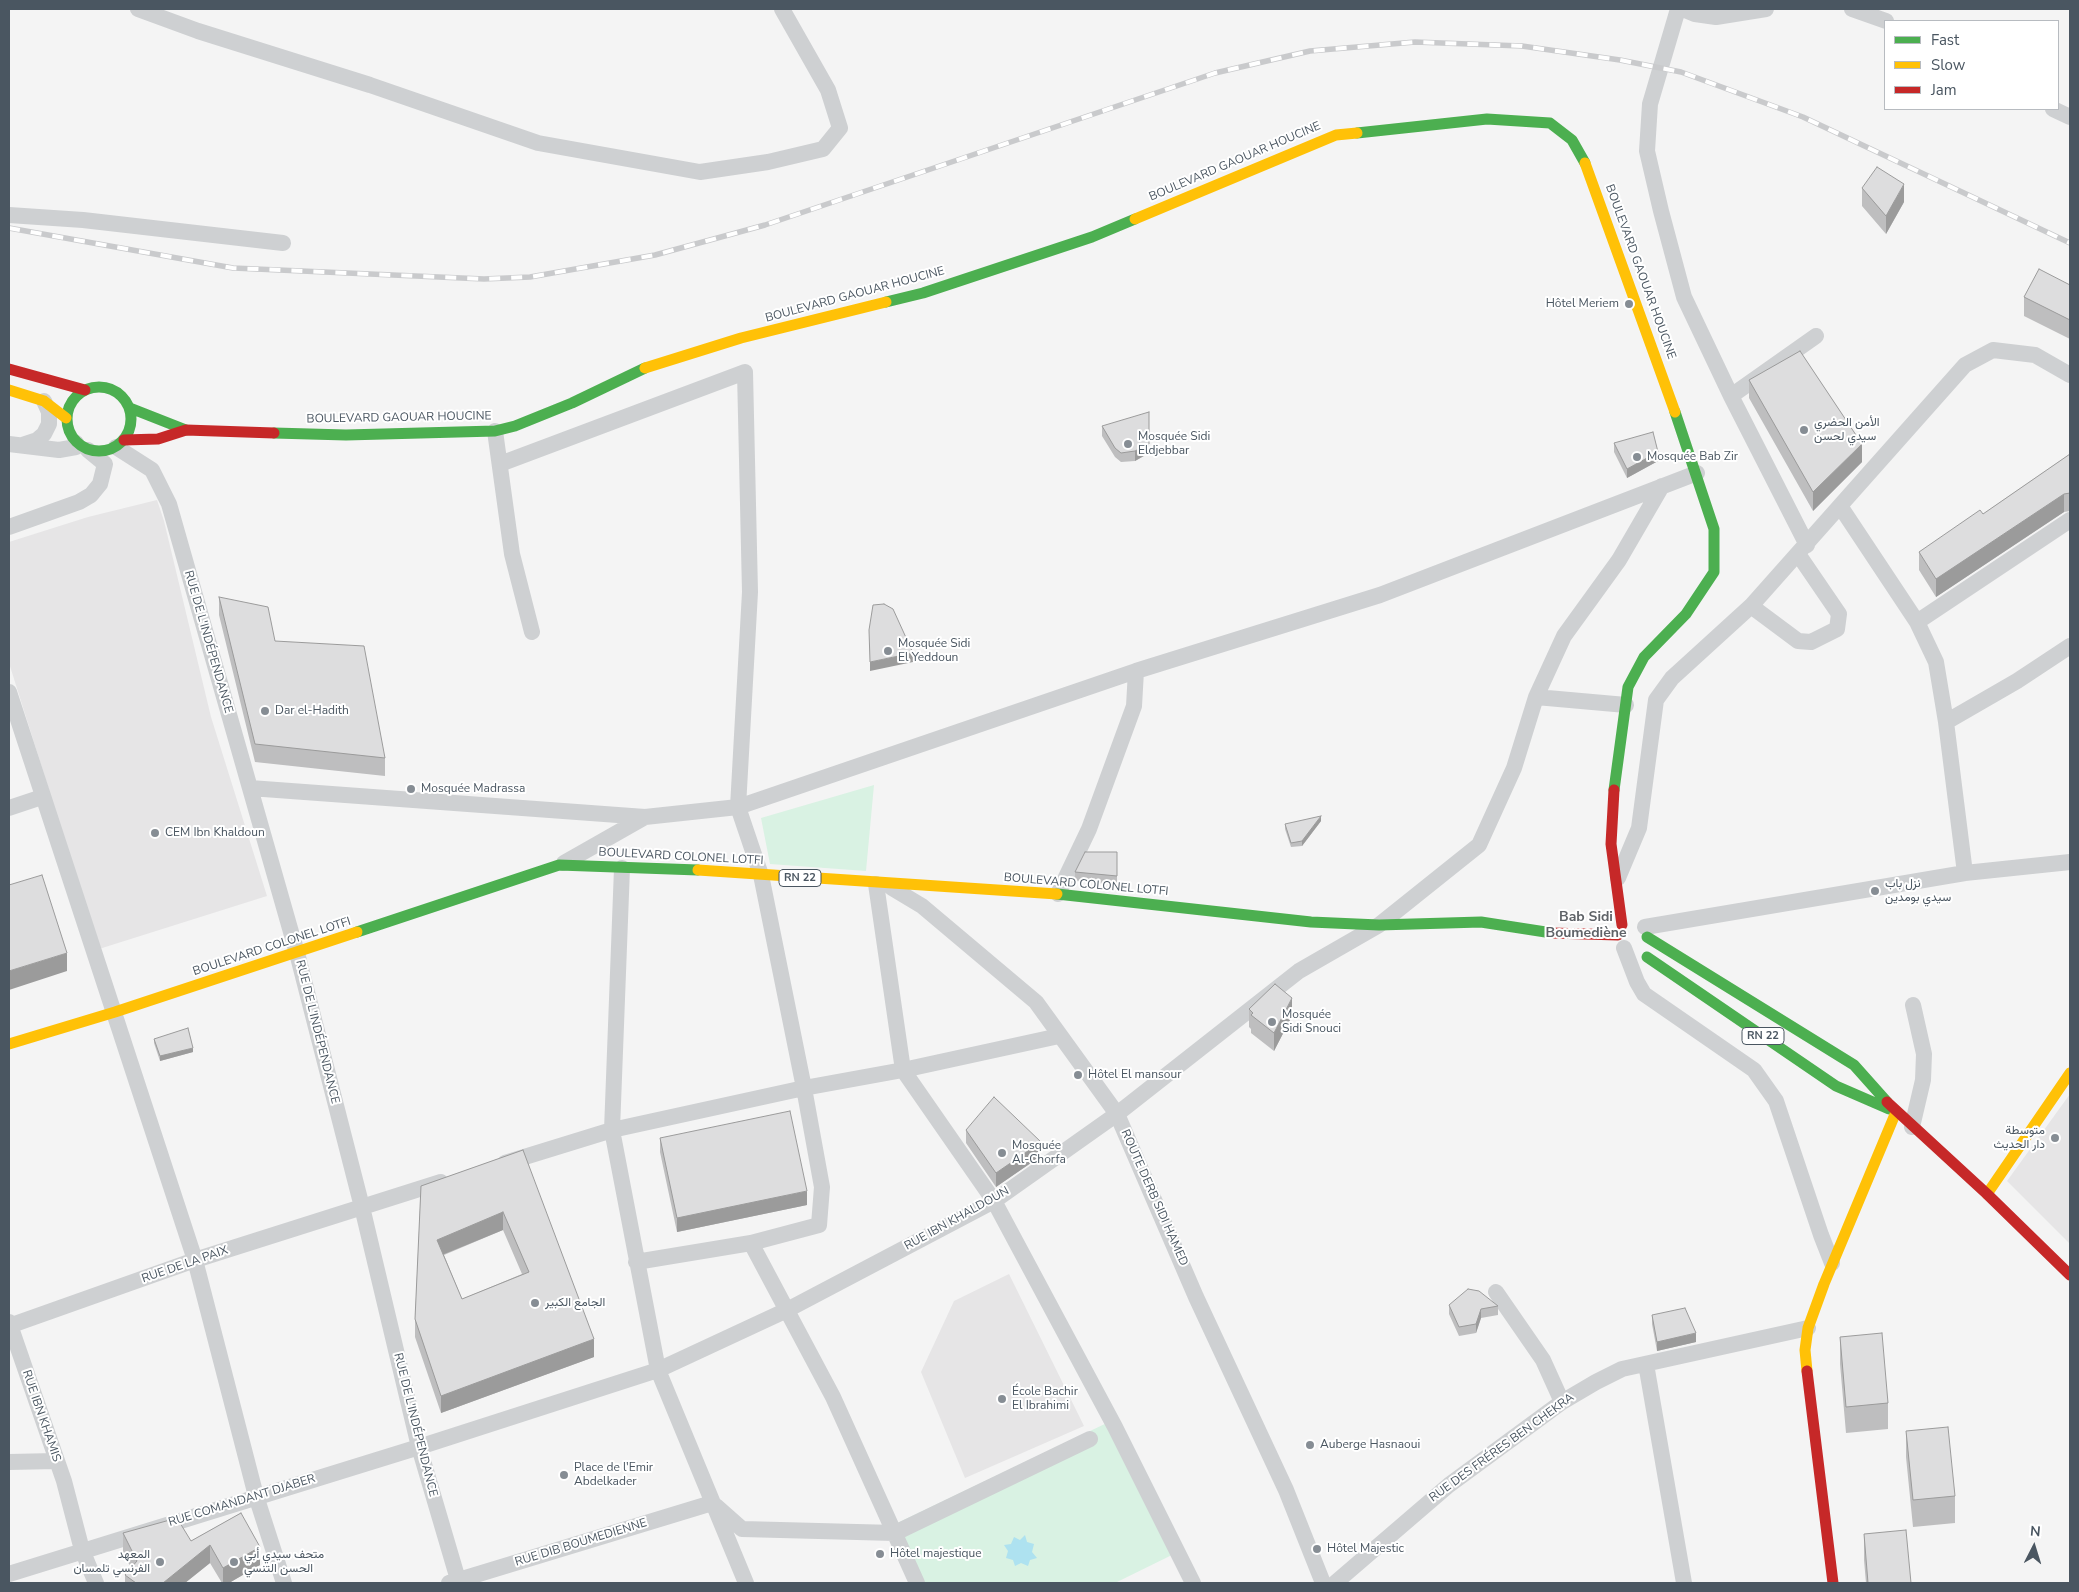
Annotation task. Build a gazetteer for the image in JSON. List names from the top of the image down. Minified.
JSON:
{"streets":{"main road":["BOULEVARD GAOUAR HOUCINE","BOULEVARD COLONEL LOTFI","RN 22"],"street":["RUE DE L'INDÉPENDANCE","ROUTE DERB SIDI HAMED","RUE IBN KHALDOUN","RUE DE LA PAIX","RUE IBN KHAMIS","RUE DES FRÉRES BEN CHEKRA","RUE COMANDANT DJABER","RUE DIB BOUMEDIENNE"]},"crossings":[["BOULEVARD GAOUAR HOUCINE","BOULEVARD COLONEL LOTFI"],["BOULEVARD GAOUAR HOUCINE","RN 22"],["RUE DE L'INDÉPENDANCE","BOULEVARD COLONEL LOTFI"],["RUE DE L'INDÉPENDANCE","RUE DE LA PAIX"],["RUE DE L'INDÉPENDANCE","RUE COMANDANT DJABER"],["RUE DE L'INDÉPENDANCE","RUE DIB BOUMEDIENNE"],["BOULEVARD COLONEL LOTFI","RN 22"],["BOULEVARD COLONEL LOTFI","ROUTE DERB SIDI HAMED"],["BOULEVARD COLONEL LOTFI","RUE IBN KHALDOUN"],["ROUTE DERB SIDI HAMED","RUE IBN KHALDOUN"],["RUE IBN KHALDOUN","RUE COMANDANT DJABER"],["RUE DE LA PAIX","RUE IBN KHAMIS"],["RUE IBN KHAMIS","RUE COMANDANT DJABER"]],"districts":["Bab Sidi Boumediène"],"places":["Hôtel Meriem","الأمن الحضري سيدي لحسن","Mosquée Sidi Eldjebbar","Mosquée Bab Zir","Mosquée Sidi El Yeddoun","Dar el-Hadith","Mosquée Madrassa","CEM Ibn Khaldoun","نزل باب سيدي بومدين","Mosquée Sidi Snouci","Hôtel El mansour","متوسطة دار الحديث","Mosquée Al-Chorfa","الجامع الكبير","École Bachir El Ibrahimi","Auberge Hasnaoui","Place de l'Emir Abdelkader","Hôtel Majestic","Hôtel majestique","المعهد الفرنسي تلمسان","متحف سيدي أبي الحسن التنسي"],"legend":["Fast","Slow","Jam"],"north":"top"}
